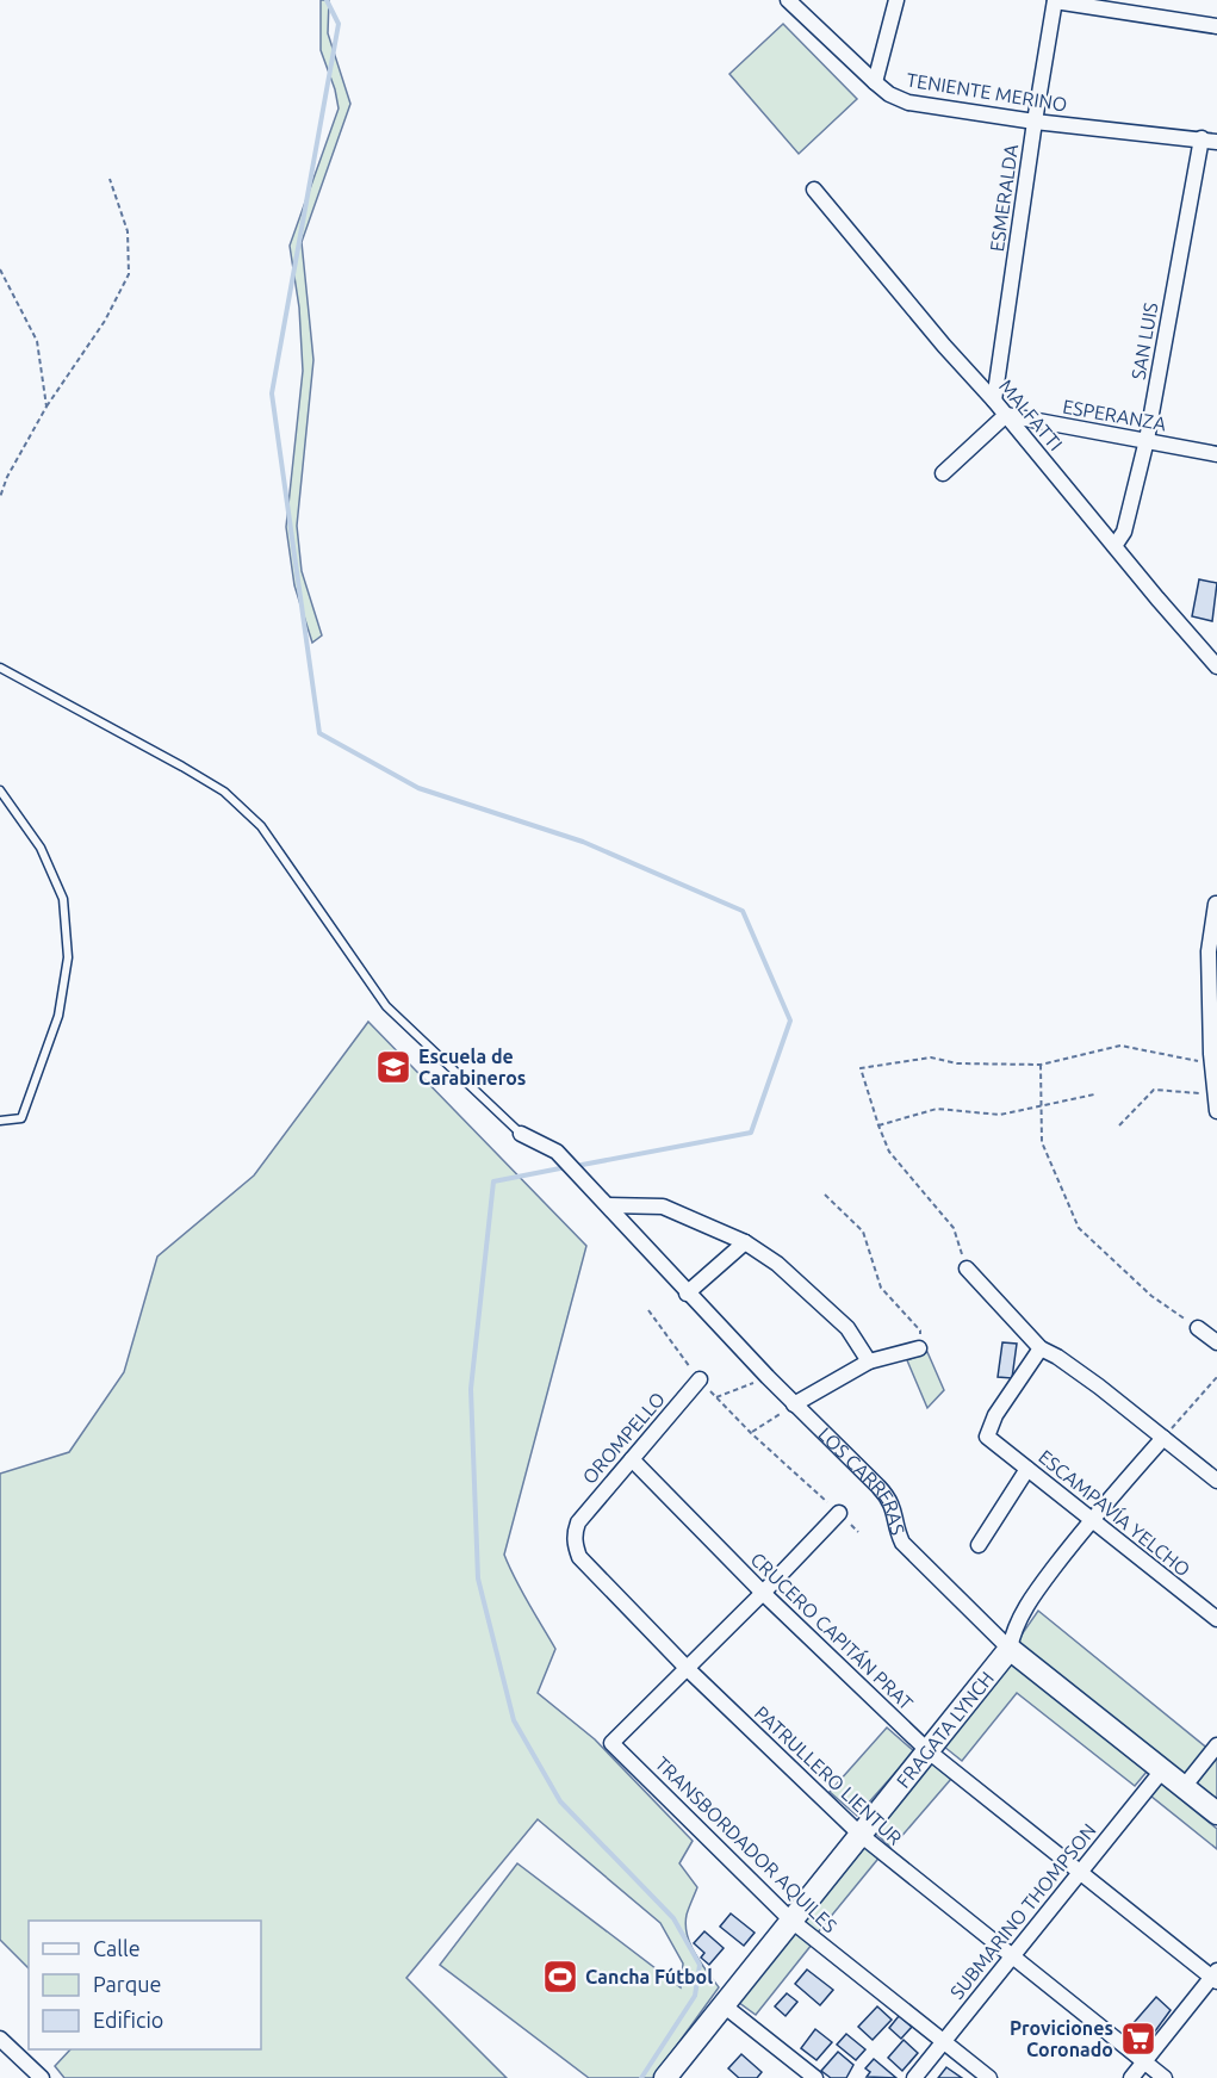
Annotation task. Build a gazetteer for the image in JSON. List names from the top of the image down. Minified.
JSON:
{"streets":{"street":["TENIENTE MERINO","ESMERALDA","SAN LUIS","MALFATTI","ESPERANZA","OROMPELLO","LOS CARRERAS","ESCAMPAVÍA YELCHO","CRUCERO CAPITÁN PRAT","FRAGATA LYNCH","PATRULLERO LIENTUR","TRANSBORDADOR AQUILES","SUBMARINO THOMPSON"]},"crossings":[["TENIENTE MERINO","ESMERALDA"],["TENIENTE MERINO","SAN LUIS"],["ESMERALDA","MALFATTI"],["SAN LUIS","MALFATTI"],["SAN LUIS","ESPERANZA"],["MALFATTI","ESPERANZA"],["OROMPELLO","CRUCERO CAPITÁN PRAT"],["OROMPELLO","PATRULLERO LIENTUR"],["LOS CARRERAS","FRAGATA LYNCH"],["LOS CARRERAS","SUBMARINO THOMPSON"],["ESCAMPAVÍA YELCHO","FRAGATA LYNCH"],["CRUCERO CAPITÁN PRAT","FRAGATA LYNCH"],["CRUCERO CAPITÁN PRAT","SUBMARINO THOMPSON"],["FRAGATA LYNCH","PATRULLERO LIENTUR"],["FRAGATA LYNCH","TRANSBORDADOR AQUILES"],["PATRULLERO LIENTUR","TRANSBORDADOR AQUILES"],["PATRULLERO LIENTUR","SUBMARINO THOMPSON"],["TRANSBORDADOR AQUILES","SUBMARINO THOMPSON"]],"places":{"school or university":["Escuela de Carabineros"],"sports":["Cancha Fútbol"],"supermarket":["Proviciones Coronado"]},"legend":["Calle","Parque","Edificio"]}
